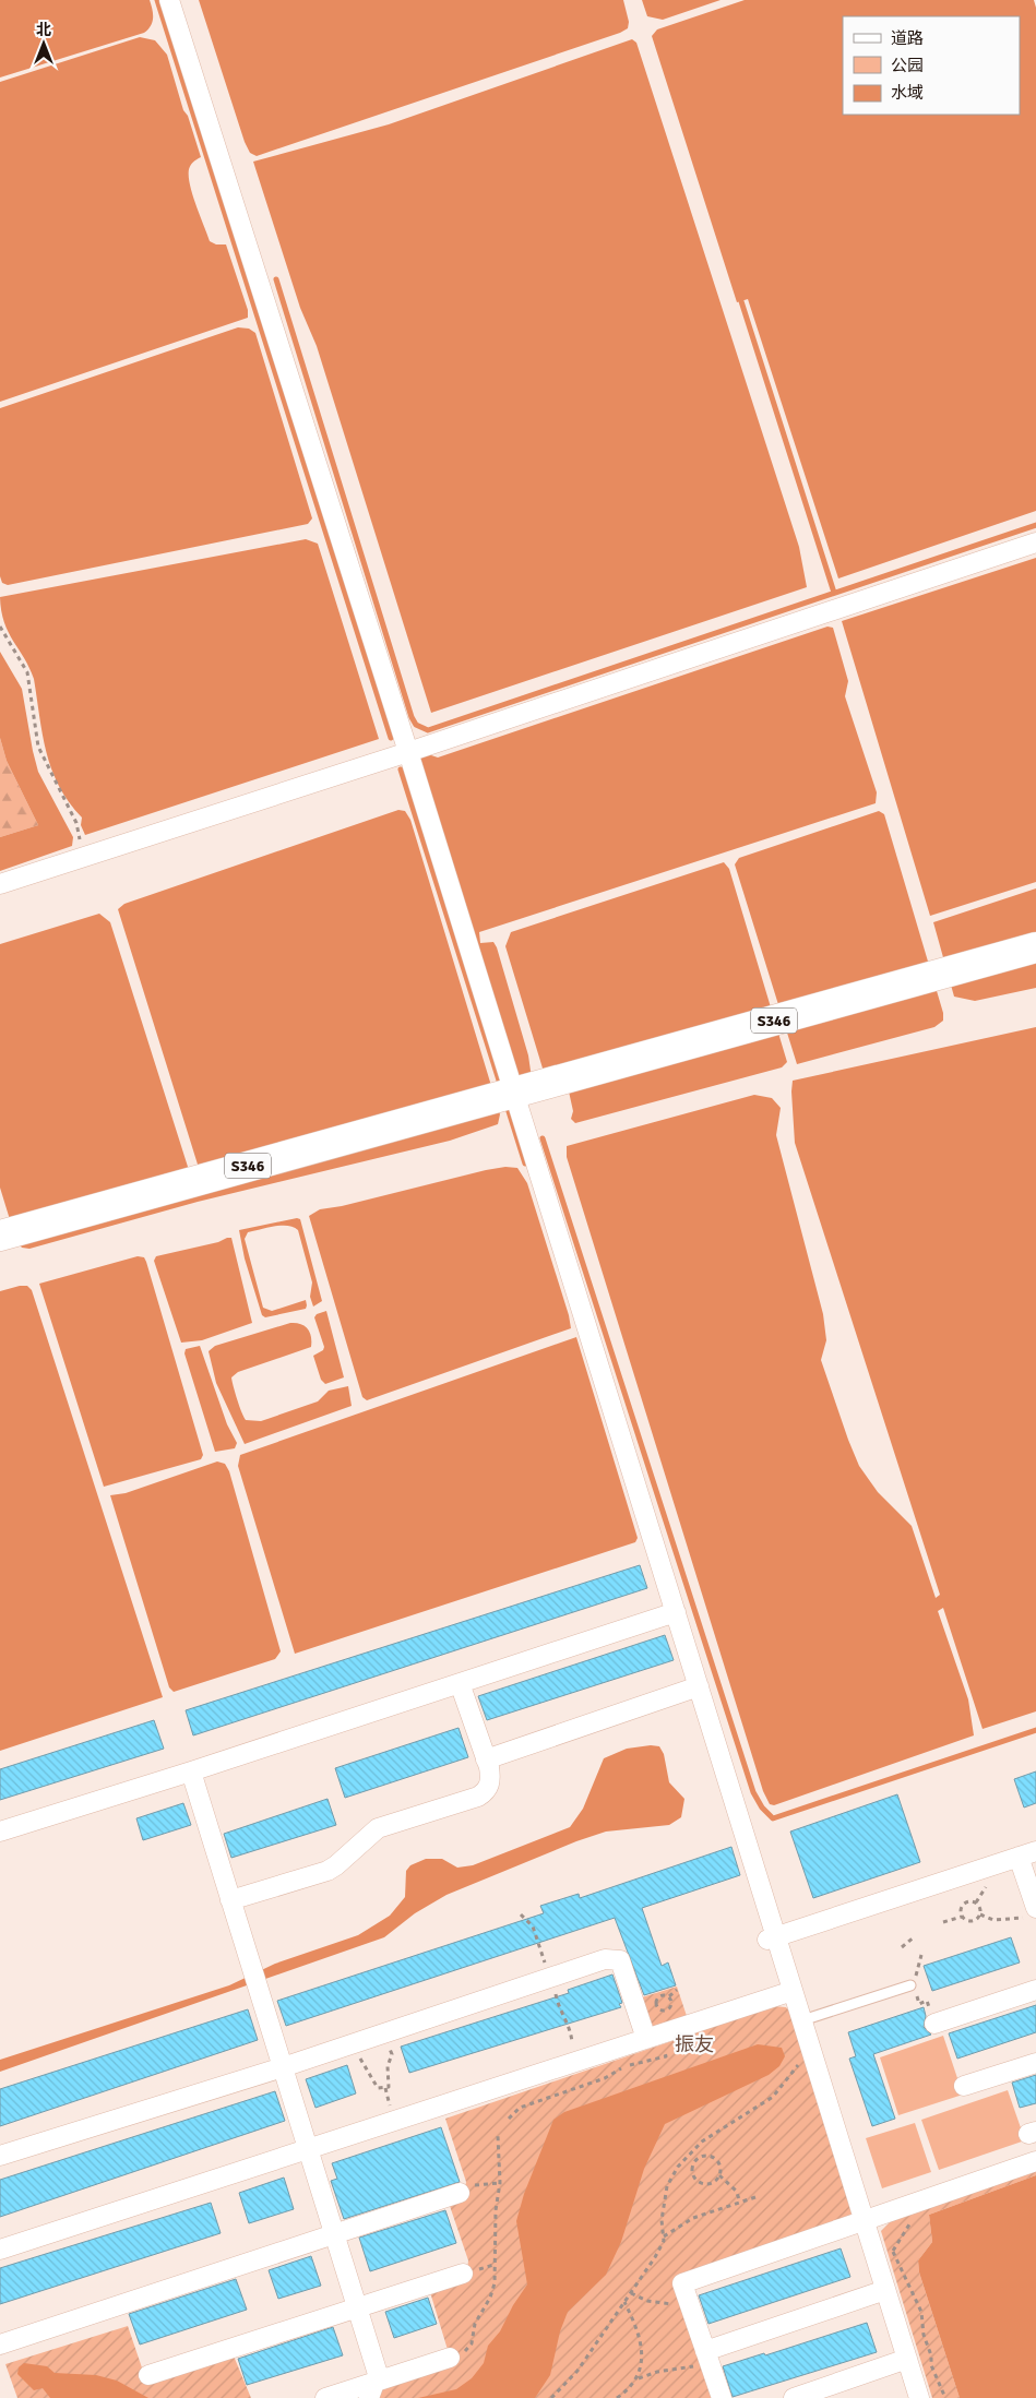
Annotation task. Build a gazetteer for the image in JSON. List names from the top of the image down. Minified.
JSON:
{"streets":{"main road":["S346"]},"districts":["振友"],"legend":["道路","公园","水域"],"north":"top"}
